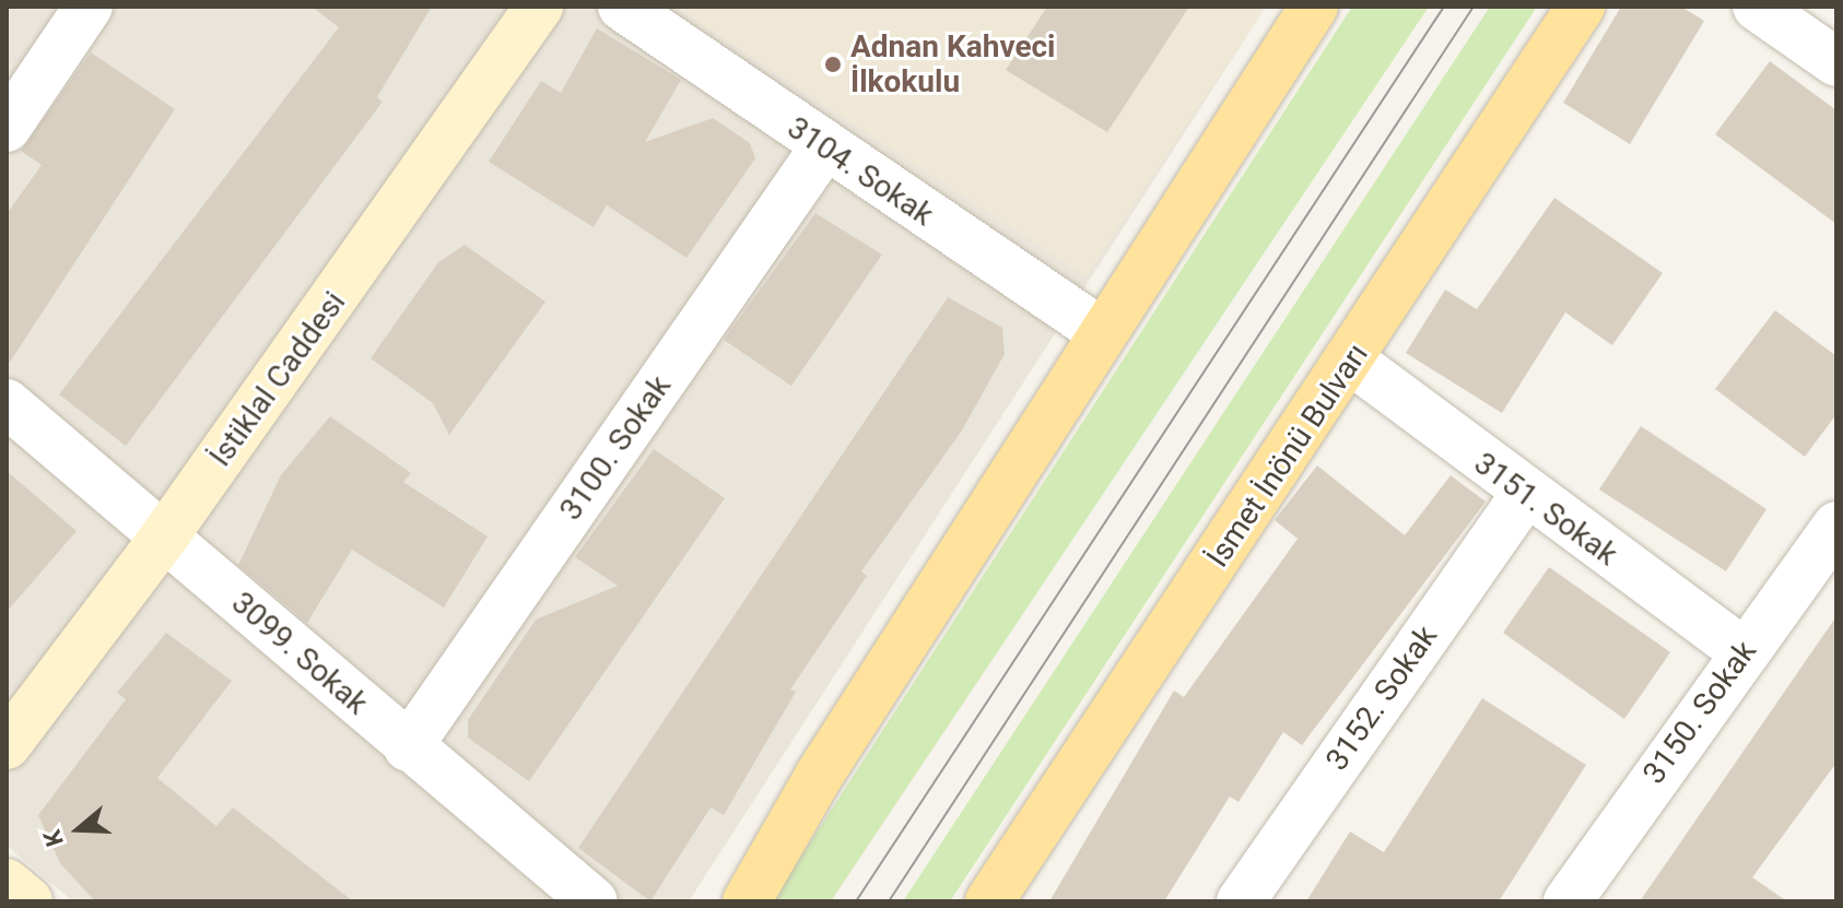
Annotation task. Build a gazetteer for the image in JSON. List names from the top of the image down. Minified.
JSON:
{"streets":{"main road":["İsmet İnönü Bulvarı"],"street":["3104. Sokak","İstiklal Caddesi","3100. Sokak","3151. Sokak","3099. Sokak","3152. Sokak","3150. Sokak"]},"crossings":[["3104. Sokak","3100. Sokak"],["İstiklal Caddesi","3099. Sokak"],["3100. Sokak","3099. Sokak"],["İsmet İnönü Bulvarı","3151. Sokak"],["3151. Sokak","3152. Sokak"],["3151. Sokak","3150. Sokak"]],"places":["Adnan Kahveci İlkokulu"],"north":"left"}
